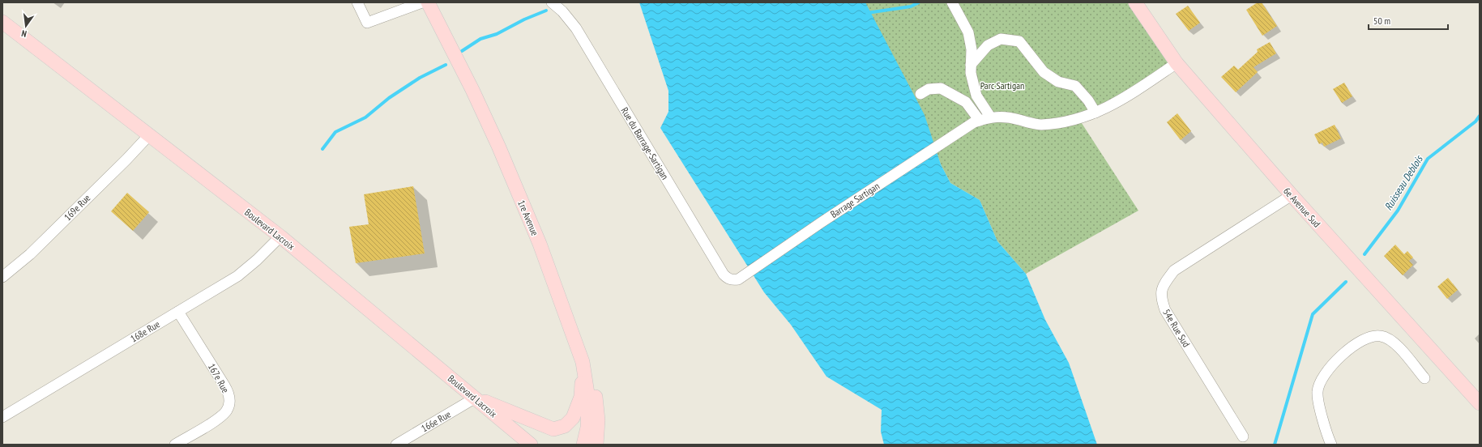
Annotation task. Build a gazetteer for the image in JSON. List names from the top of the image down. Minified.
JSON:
{"streets":{"main road":["6e Avenue Sud","1re Avenue","Boulevard Lacroix"],"street":["Rue du Barrage-Sartigan","Barrage Sartigan","169e Rue","54e Rue Sud","168e Rue","167e Rue","166e Rue"]},"crossings":[["Rue du Barrage-Sartigan","Barrage Sartigan"],["169e Rue","Boulevard Lacroix"],["6e Avenue Sud","54e Rue Sud"],["Boulevard Lacroix","168e Rue"],["Boulevard Lacroix","166e Rue"],["168e Rue","167e Rue"]],"water":["Ruisseau Deblois"],"parks":["Parc Sartigan"],"scale_bar":"50 m","north":"bottom"}
